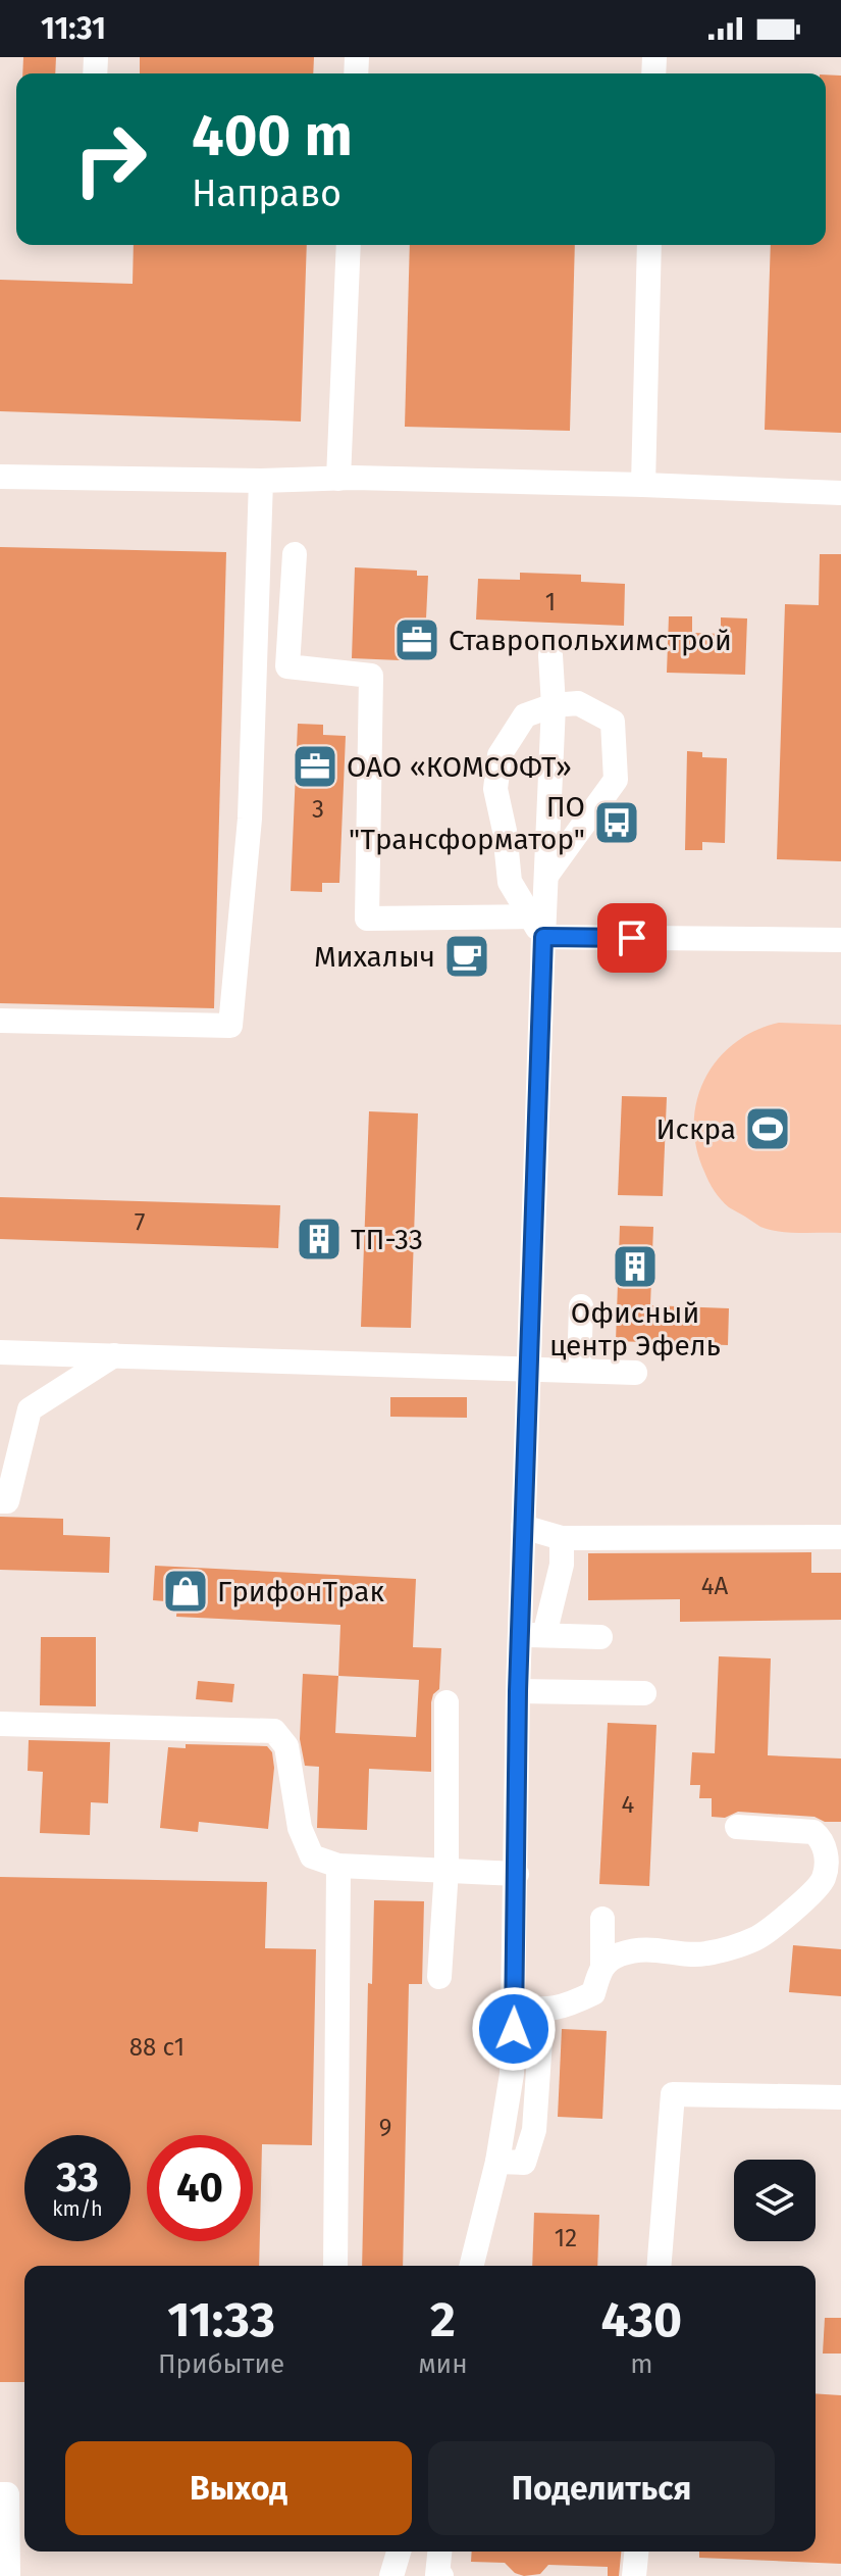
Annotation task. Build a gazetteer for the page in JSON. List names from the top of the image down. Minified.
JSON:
{"places":{"office":["Ставропольхимстрой","ОАО «КОМСОФТ»"],"bus stop":["ПО \"Трансформатор\""],"cafe":["Михалыч"],"sports":["Искра"],"building":["ТП-33","Офисный центр Эфель"],"shop":["ГрифонТрак"]},"house_numbers":["1","3","7","4А","4","88 с1","9","12"],"page":{"status":"11:31","turn":["400 m","Направо"],"speed":"33 km/h","limit":"40","eta":["11:33","Прибытие","2","мин","430","m"],"buttons":["Выход","Поделиться"]}}
